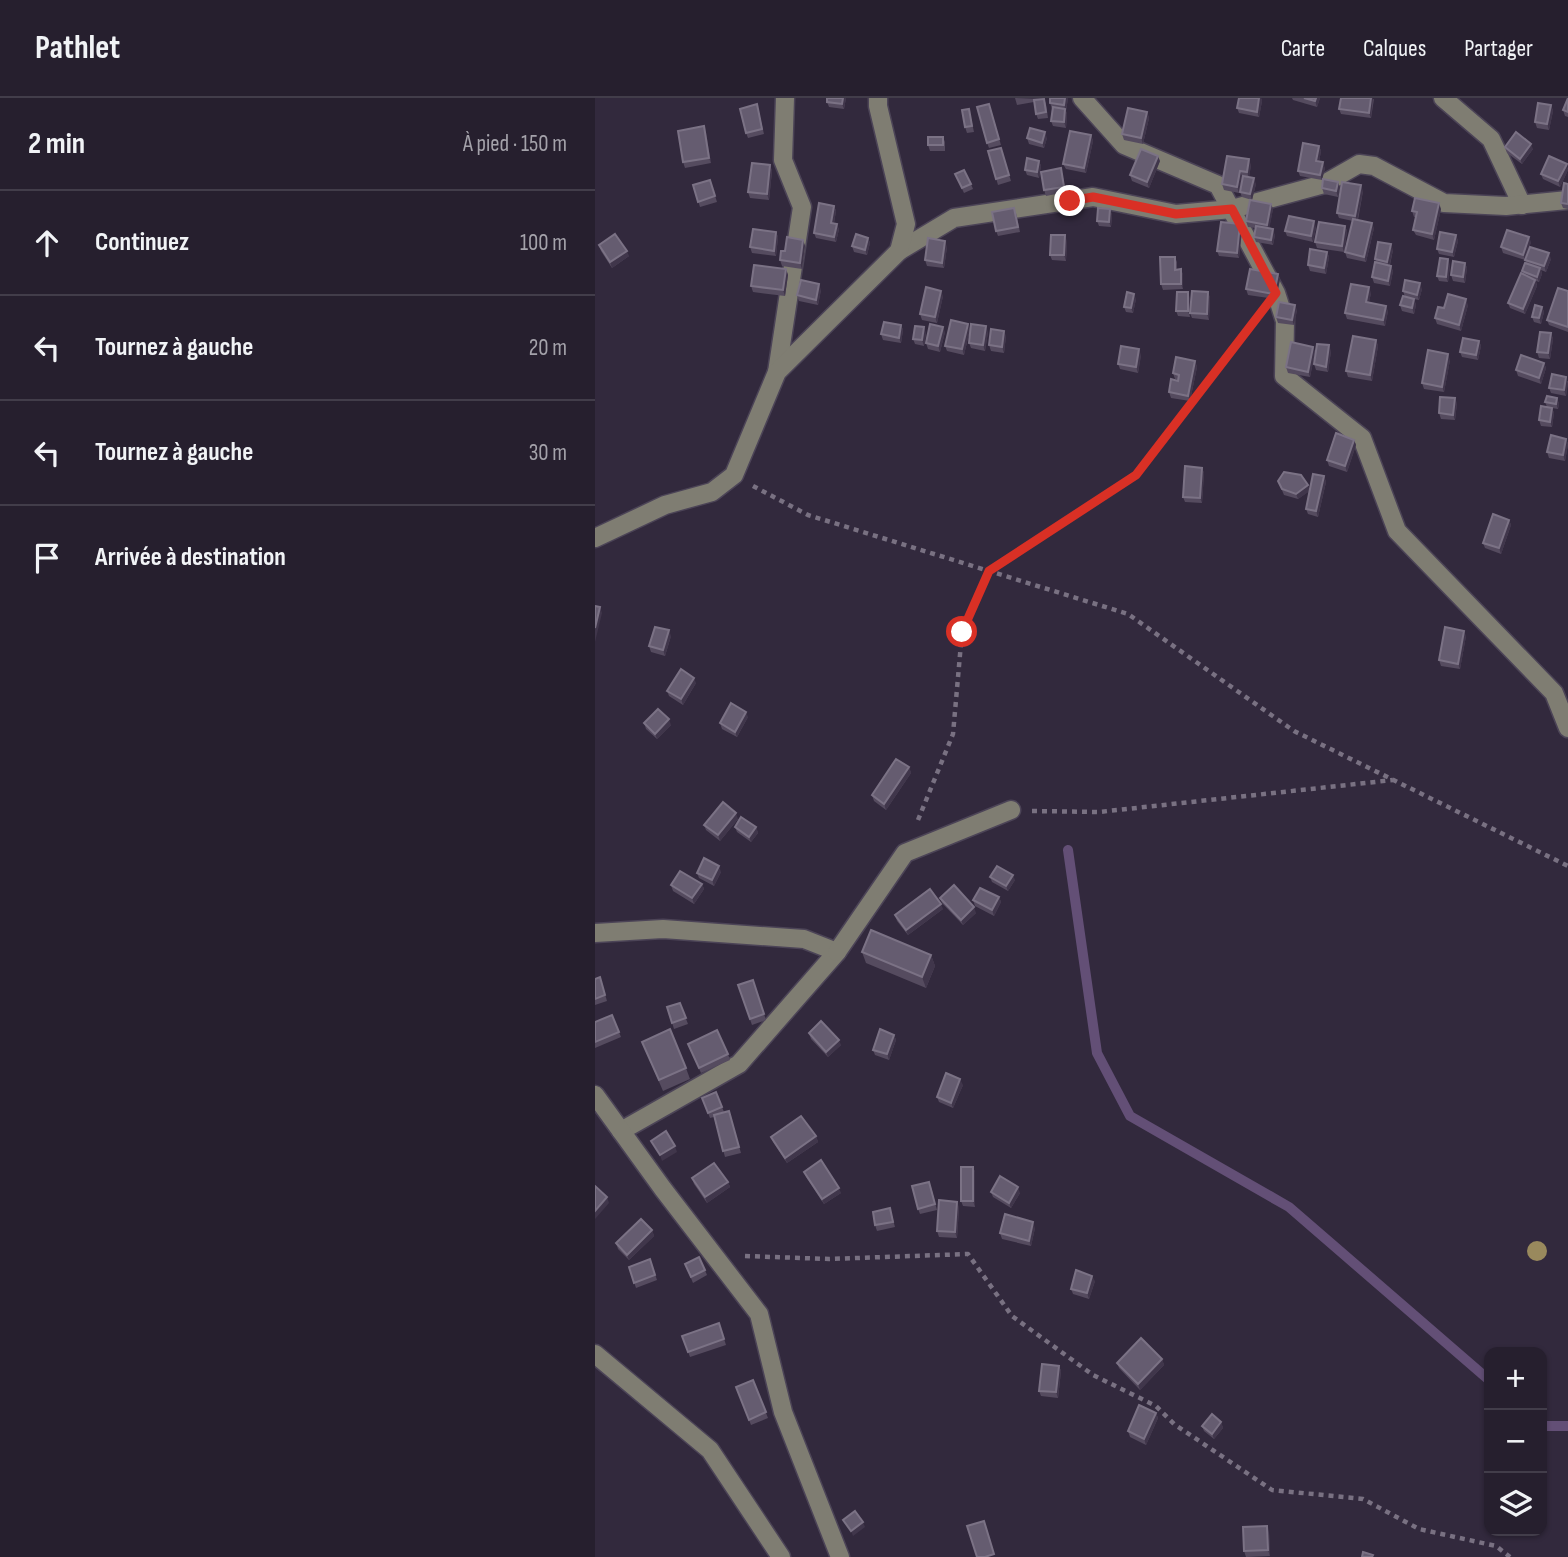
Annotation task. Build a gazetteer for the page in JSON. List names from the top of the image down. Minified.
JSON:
{"page":{"header":"Pathlet","nav":["Carte","Calques","Partager"],"heading":["2 min","À pied · 150 m"],"list":[["Continuez","100 m"],["Tournez à gauche","20 m"],["Tournez à gauche","30 m"],"Arrivée à destination"],"map_buttons":["+","−"]}}
